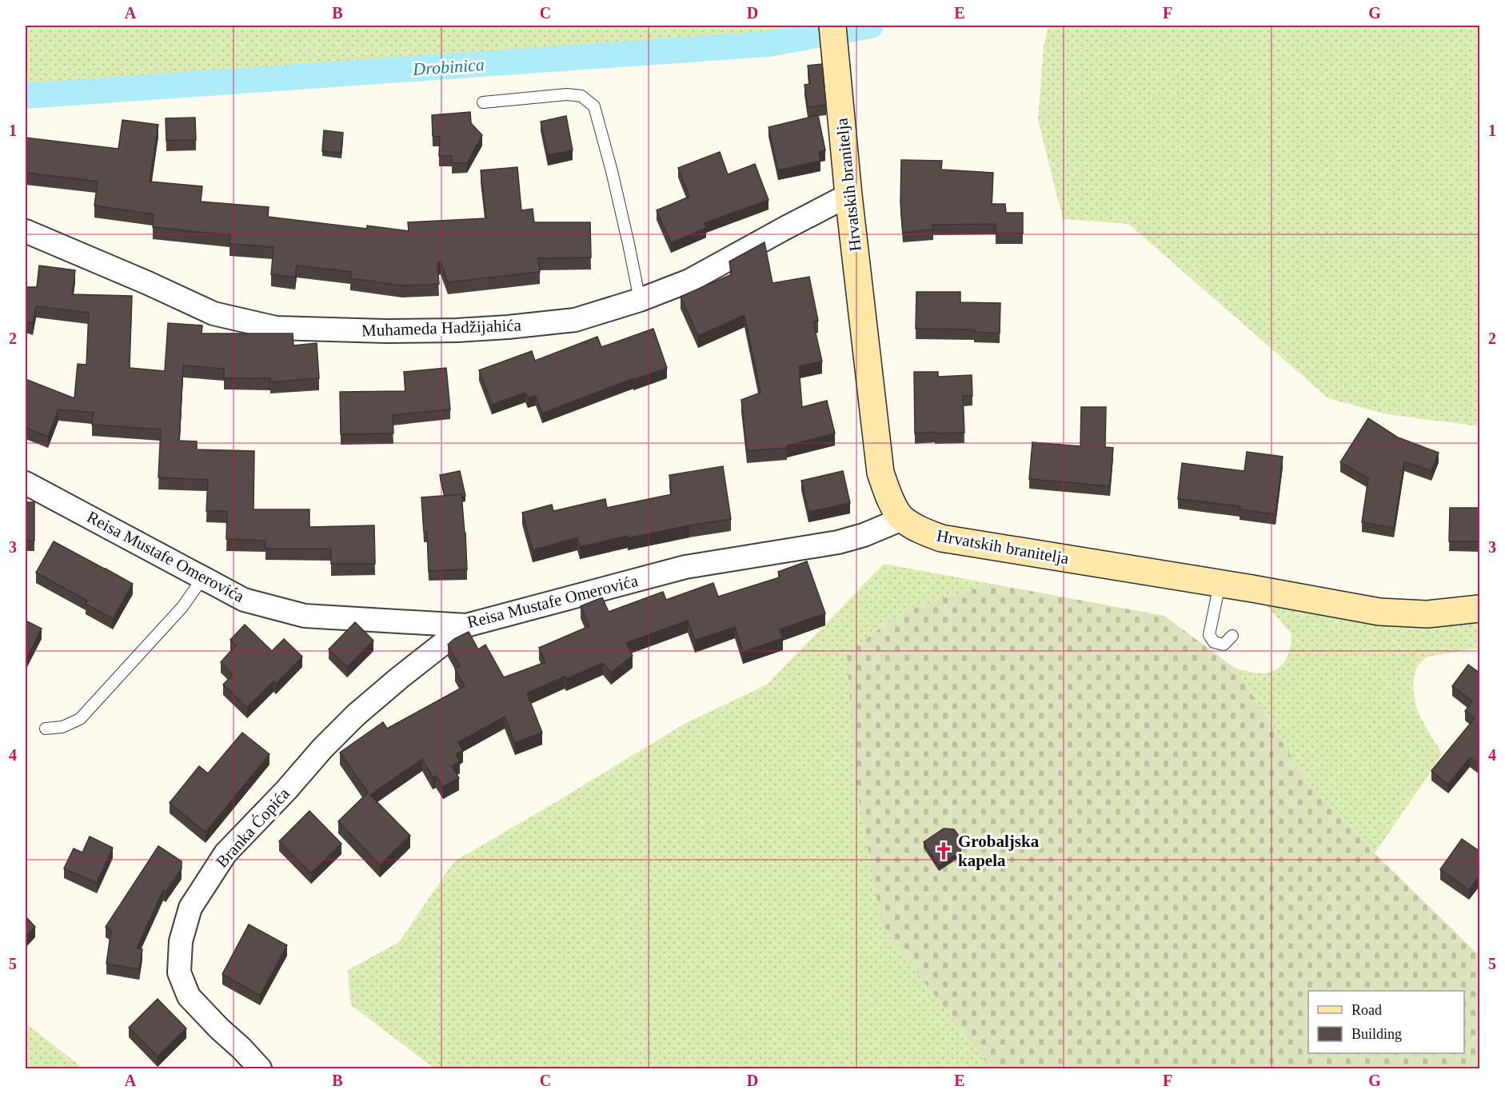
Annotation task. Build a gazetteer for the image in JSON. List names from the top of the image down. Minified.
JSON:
{"streets":{"street":["Hrvatskih branitelja","Muhameda Hadžijahića","Reisa Mustafe Omerovića","Branka Ćopića"]},"crossings":[["Hrvatskih branitelja","Muhameda Hadžijahića"],["Hrvatskih branitelja","Reisa Mustafe Omerovića"],["Reisa Mustafe Omerovića","Branka Ćopića"]],"water":["Drobinica"],"places":{"church":["Grobaljska kapela"]},"legend":["Road","Building"],"grid":{"columns":["A","B","C","D","E","F","G"],"rows":["1","2","3","4","5"]}}
